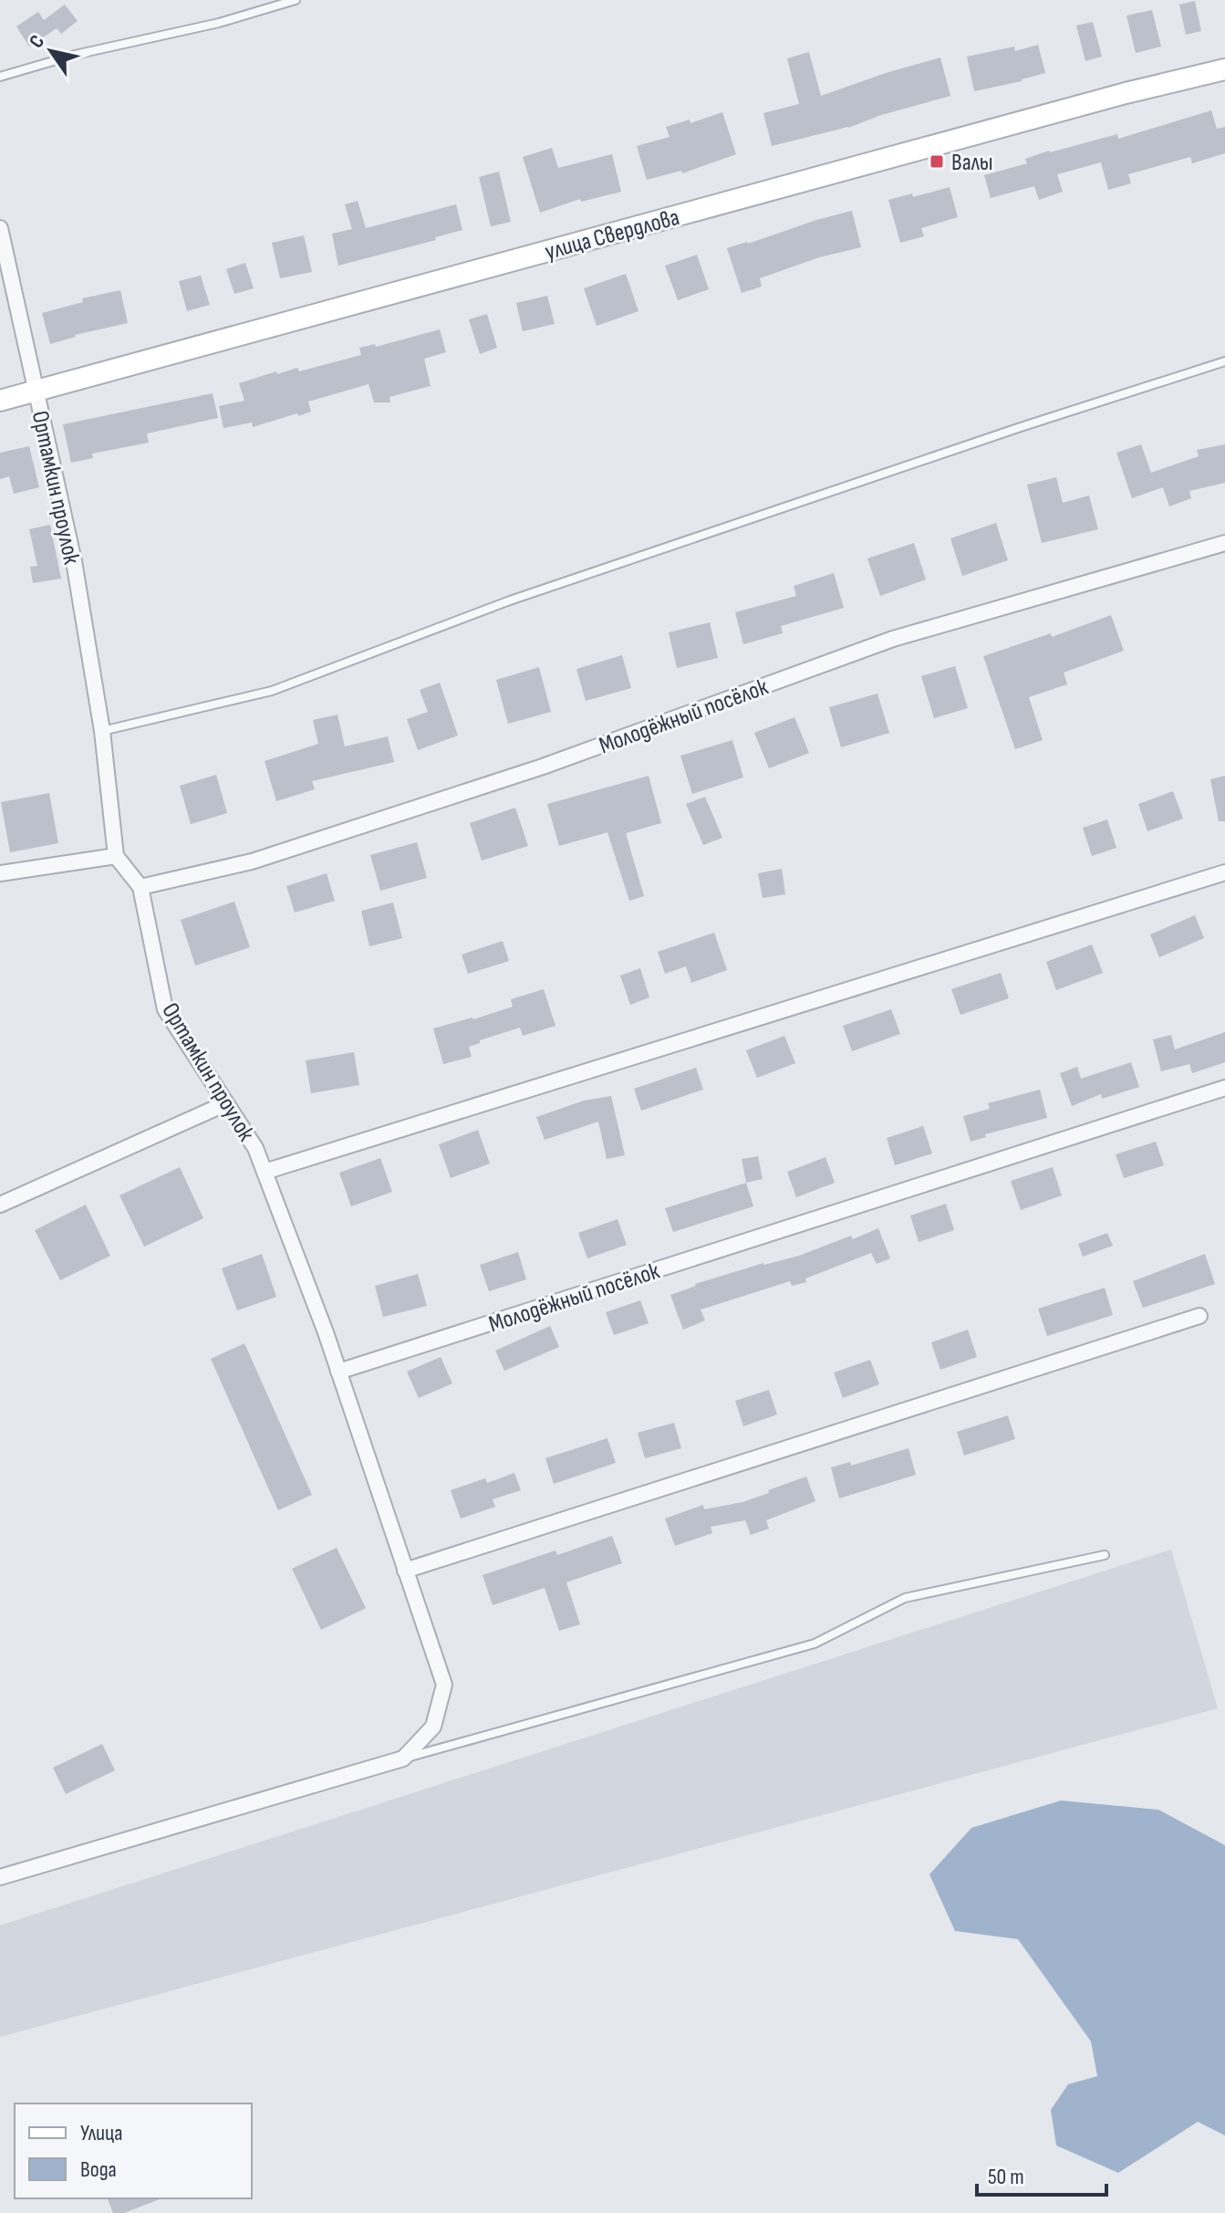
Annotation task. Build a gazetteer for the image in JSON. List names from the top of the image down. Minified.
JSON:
{"streets":{"street":["улица Свердлова","Ортамкин проулок","Молодёжный посёлок"]},"crossings":[["улица Свердлова","Ортамкин проулок"],["Ортамкин проулок","Молодёжный посёлок"]],"places":{"transit":["Валы"]},"legend":["Улица","Вода"],"scale_bar":"50 m","north":"top left"}
